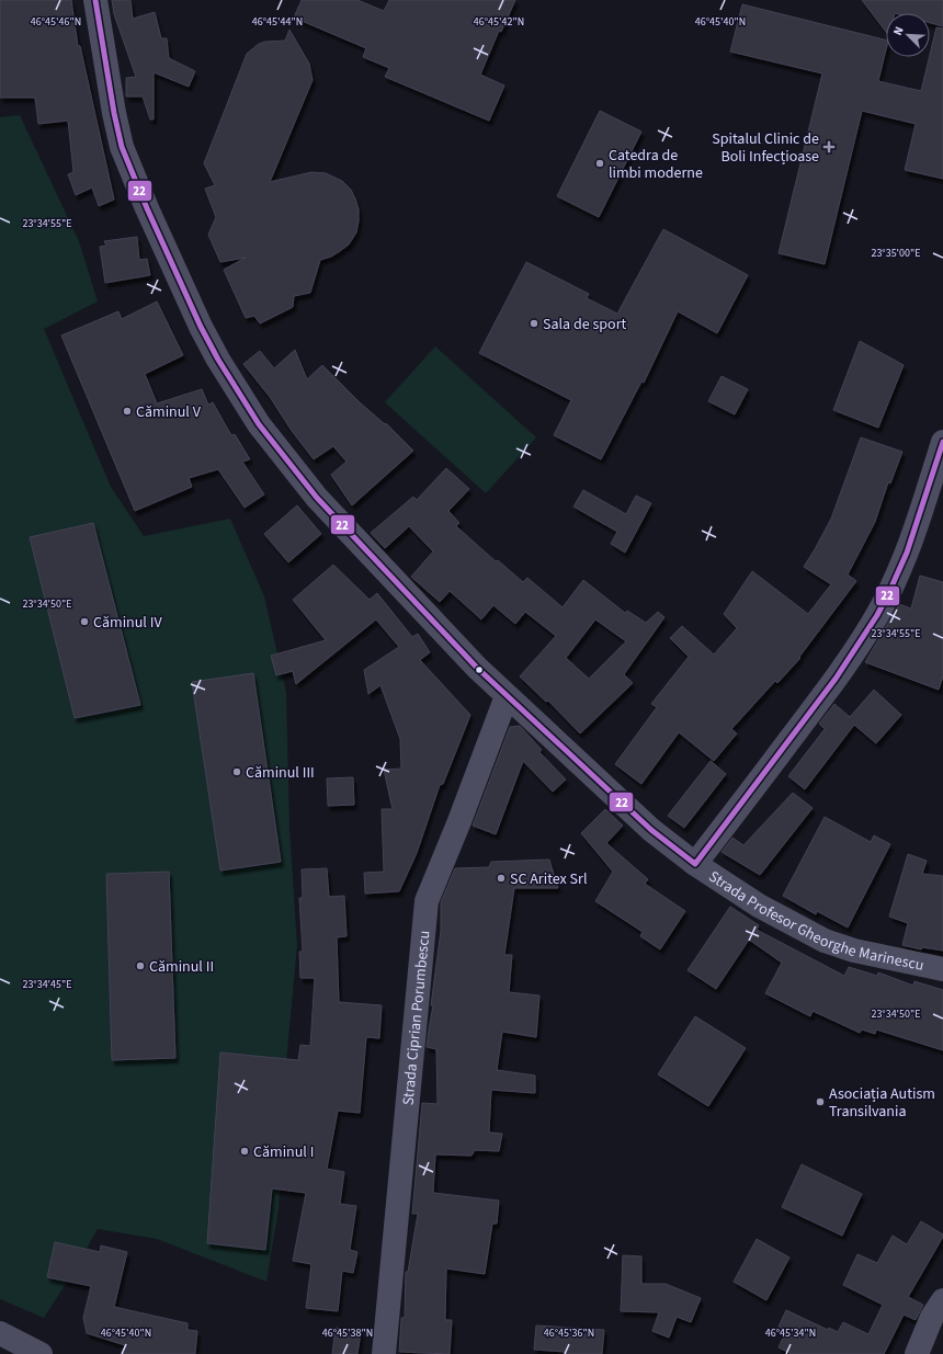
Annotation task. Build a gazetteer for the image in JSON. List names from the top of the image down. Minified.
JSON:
{"streets":{"street":["Strada Profesor Gheorghe Marinescu","Strada Ciprian Porumbescu"]},"crossings":[["Strada Profesor Gheorghe Marinescu","Strada Ciprian Porumbescu"]],"places":{"health":["Spitalul Clinic de Boli Infecțioase"],"other":["Catedra de limbi moderne","Sala de sport","Căminul V","Căminul IV","Căminul III","SC Aritex Srl","Căminul II","Asociația Autism Transilvania","Căminul I"]},"lines":["transit line 22"],"north":"top left","coordinates":["46°45'46\"N","46°45'44\"N","46°45'42\"N","46°45'40\"N","23°34'55\"E","23°35'00\"E","23°34'50\"E","23°34'45\"E","46°45'38\"N","46°45'36\"N","46°45'34\"N"]}
